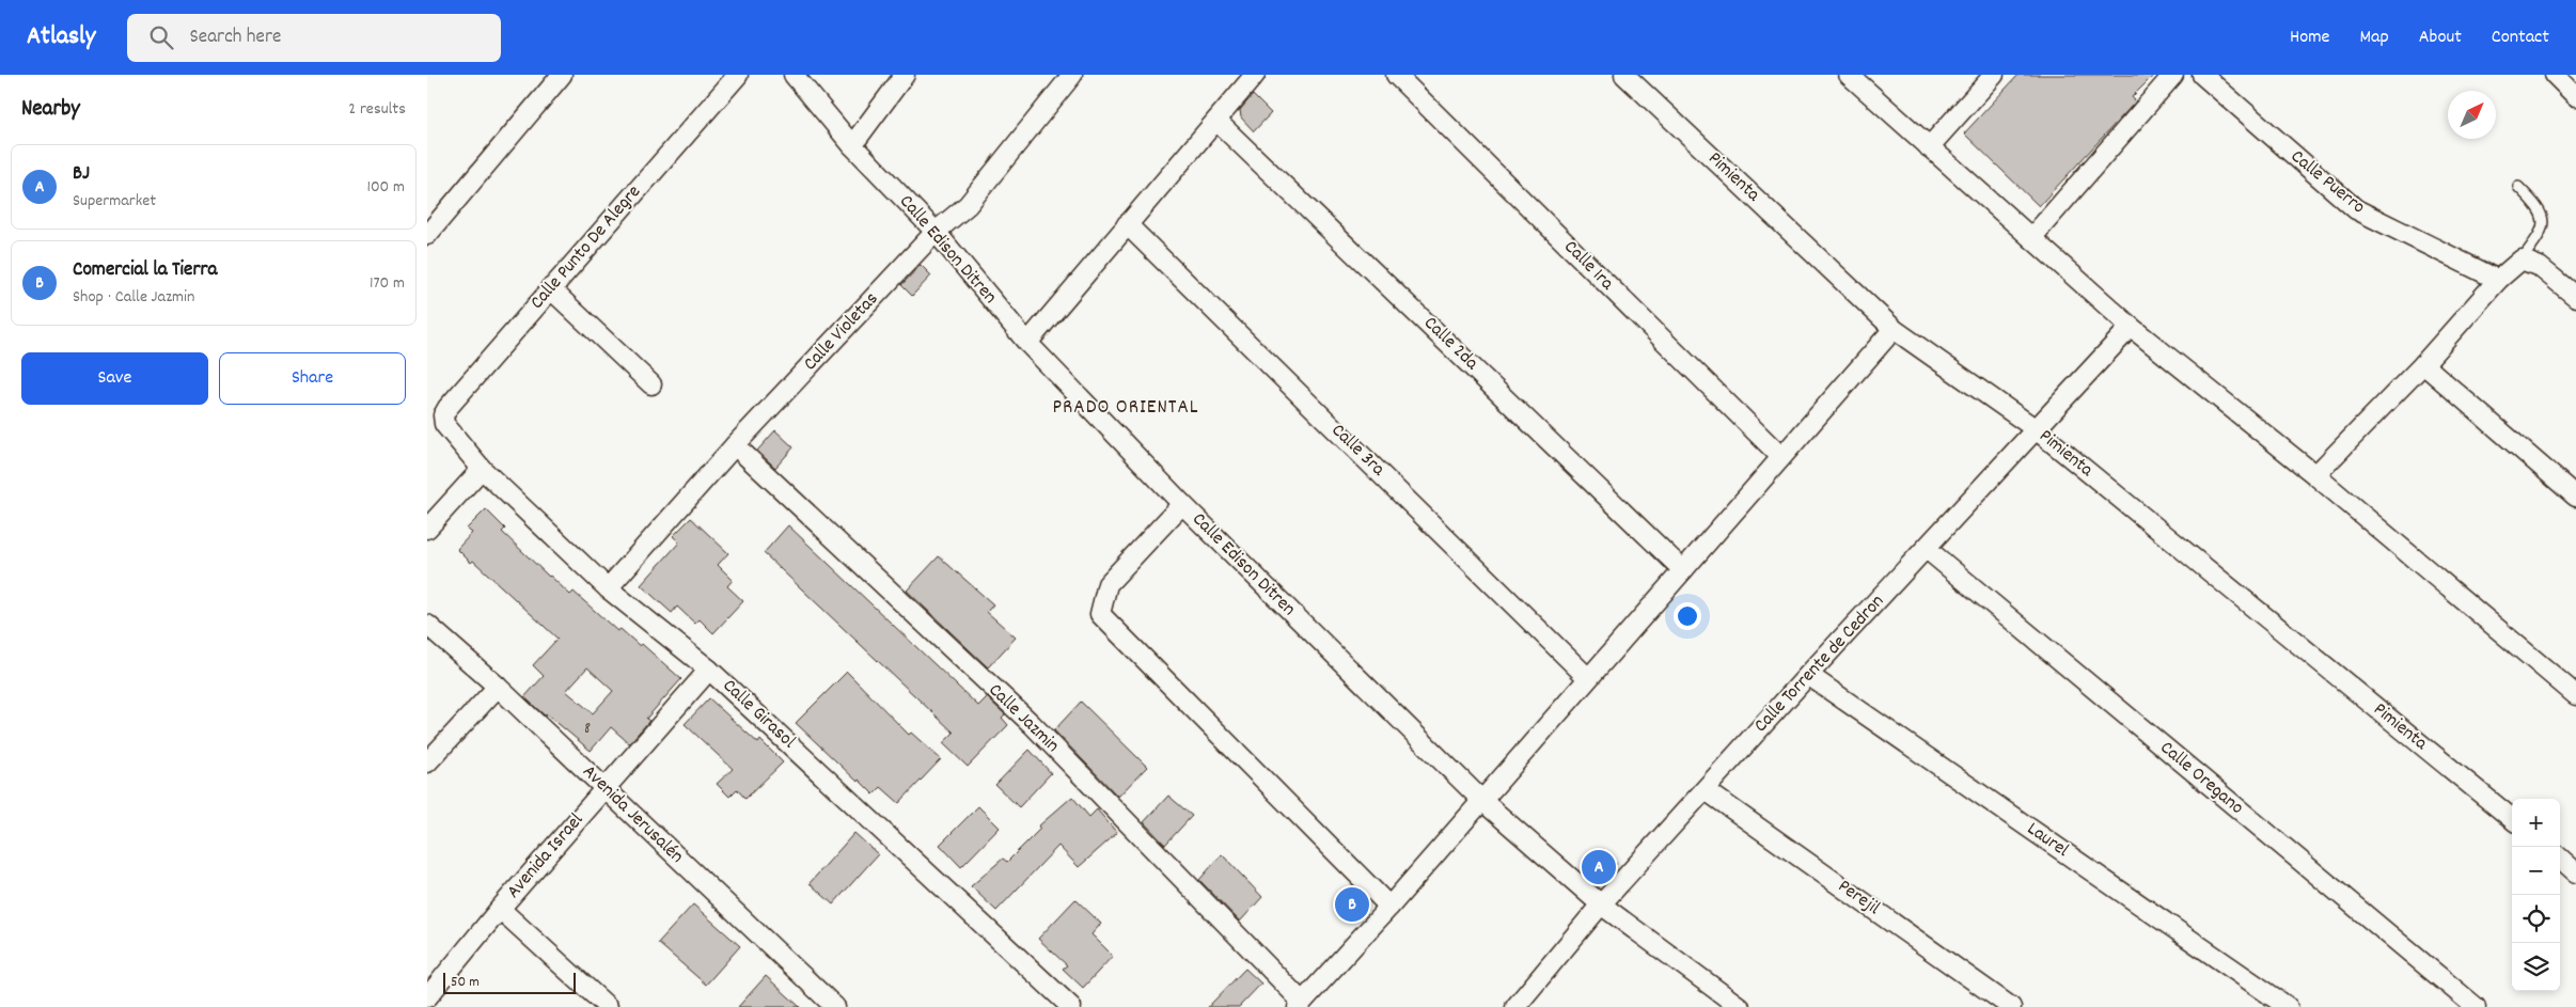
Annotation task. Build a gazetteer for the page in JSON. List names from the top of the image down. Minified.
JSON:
{"streets":{"street":["Pimienta","Calle Puerro","Calle Punto De Alegre","Calle Edison Ditren","Calle 1ra","Calle Violetas","Calle 2da","Calle 3ra","Calle Torrente de Cedron","Calle Girasol","Calle Jazmin","Calle Oregano","Avenida Jerusalén","Laurel","Avenida Israel","Perejil"]},"crossings":[["Pimienta","Calle Torrente de Cedron"],["Calle Punto De Alegre","Calle Girasol"],["Calle Edison Ditren","Calle Violetas"],["Calle Edison Ditren","Calle Torrente de Cedron"],["Calle Violetas","Calle Girasol"],["Calle Violetas","Calle Jazmin"],["Calle Torrente de Cedron","Calle Oregano"],["Calle Torrente de Cedron","Laurel"],["Calle Torrente de Cedron","Perejil"],["Calle Girasol","Avenida Israel"],["Avenida Jerusalén","Avenida Israel"]],"districts":["PRADO ORIENTAL"],"house_numbers":["8"],"scale_bar":"50 m","north":"top right","page":{"header":"Atlasly","search":"Search here","nav":["Home","Map","About","Contact"],"heading":["Nearby","2 results"],"list":[{"mark":"A","name":"BJ","note":"Supermarket","value":"100 m"},{"mark":"B","name":"Comercial la Tierra","note":"Shop · Calle Jazmin","value":"170 m"}],"buttons":["Save","Share"],"map_buttons":["+","−"],"pins":["A","B"],"scale":"50 m"}}
